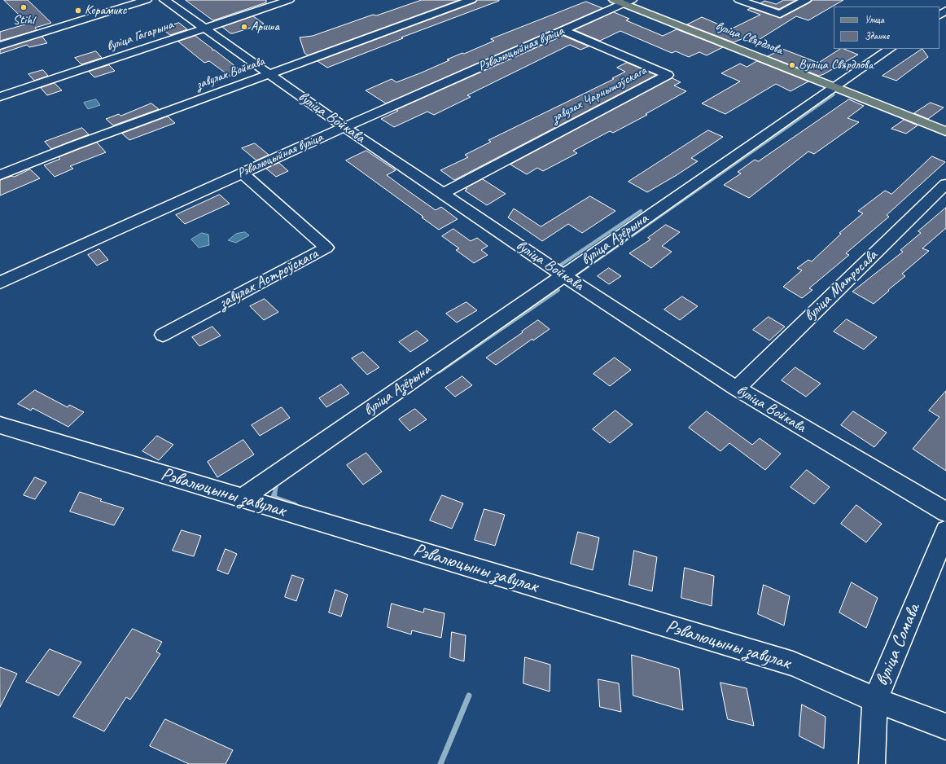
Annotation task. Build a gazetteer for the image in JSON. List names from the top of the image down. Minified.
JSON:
{"streets":{"main road":["вуліца Свярдлова"],"street":["вуліца Гагарына","Рэвалюцыйная вуліца","завулак Войкава","завулак Чарнышэўскага","вуліца Войкава","вуліца Азёрына","завулак Астроўскага","вуліца Матросава","Рэвалюцыны завулак","вуліца Сомава"]},"crossings":[["вуліца Гагарына","вуліца Войкава"],["вуліца Свярдлова","Рэвалюцыйная вуліца"],["вуліца Свярдлова","вуліца Азёрына"],["Рэвалюцыйная вуліца","завулак Чарнышэўскага"],["Рэвалюцыйная вуліца","вуліца Войкава"],["Рэвалюцыйная вуліца","завулак Астроўскага"],["завулак Войкава","вуліца Войкава"],["завулак Чарнышэўскага","вуліца Войкава"],["вуліца Войкава","вуліца Азёрына"],["вуліца Войкава","вуліца Матросава"],["вуліца Азёрына","Рэвалюцыны завулак"],["Рэвалюцыны завулак","вуліца Сомава"]],"places":["Stihl","Керамикс","Ариша","Вуліца Свярдлова"],"legend":["Улица","Здание"]}
